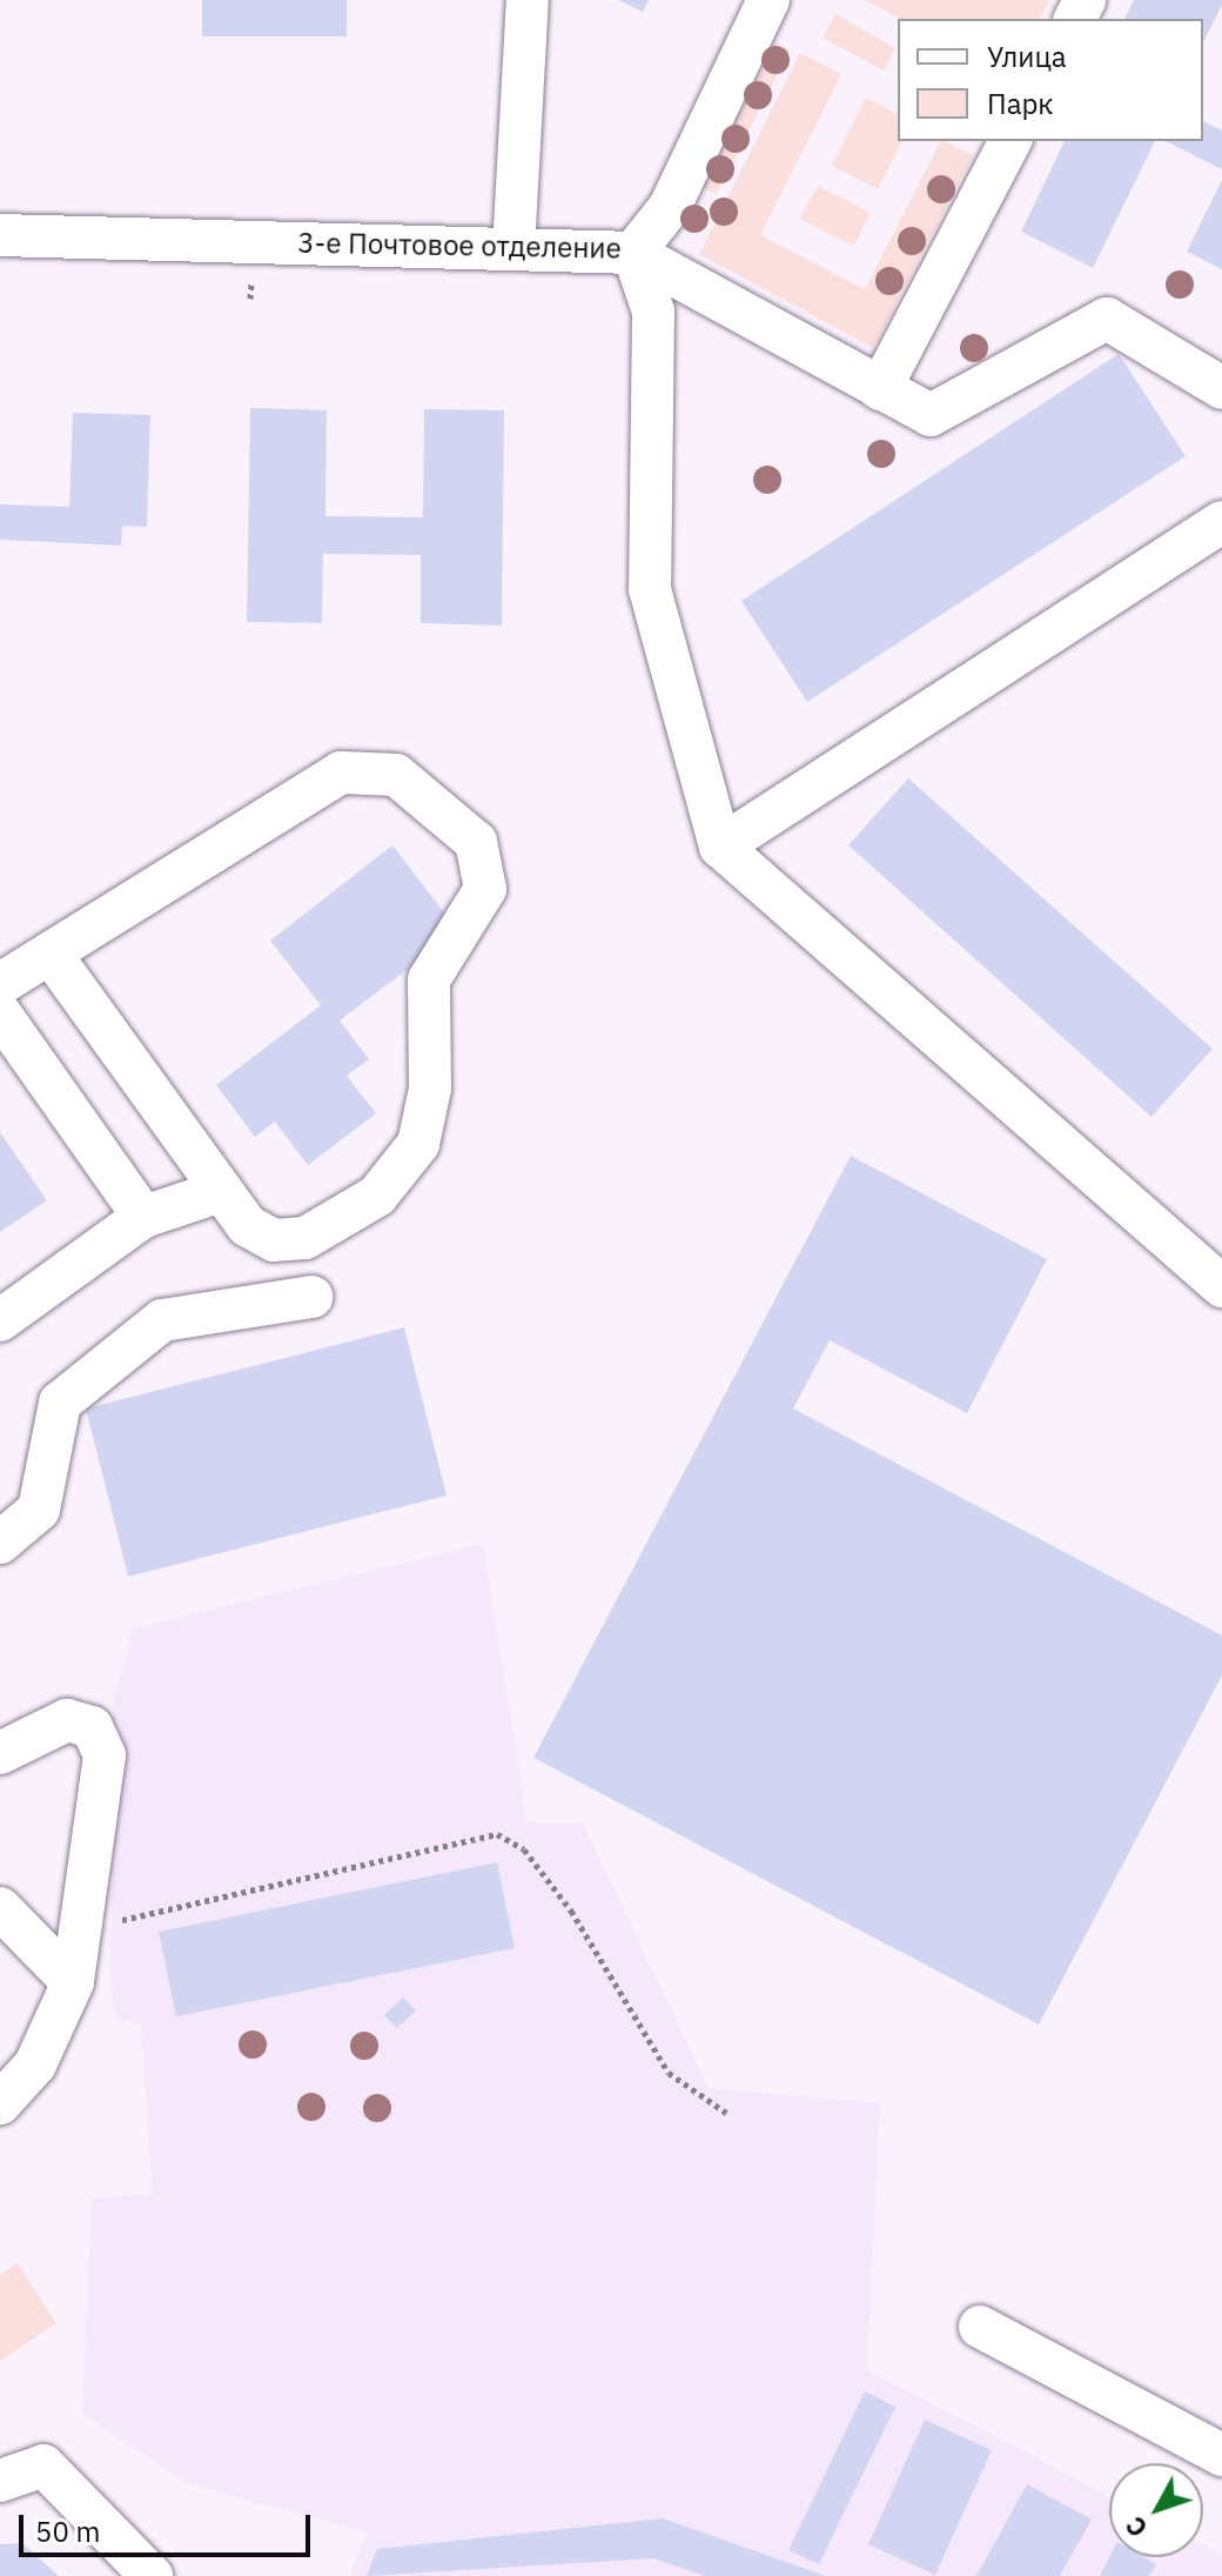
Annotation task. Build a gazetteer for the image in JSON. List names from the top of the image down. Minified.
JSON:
{"streets":{"street":["3-е Почтовое отделение"]},"legend":["Улица","Парк"],"scale_bar":"50 m","north":"bottom left"}
